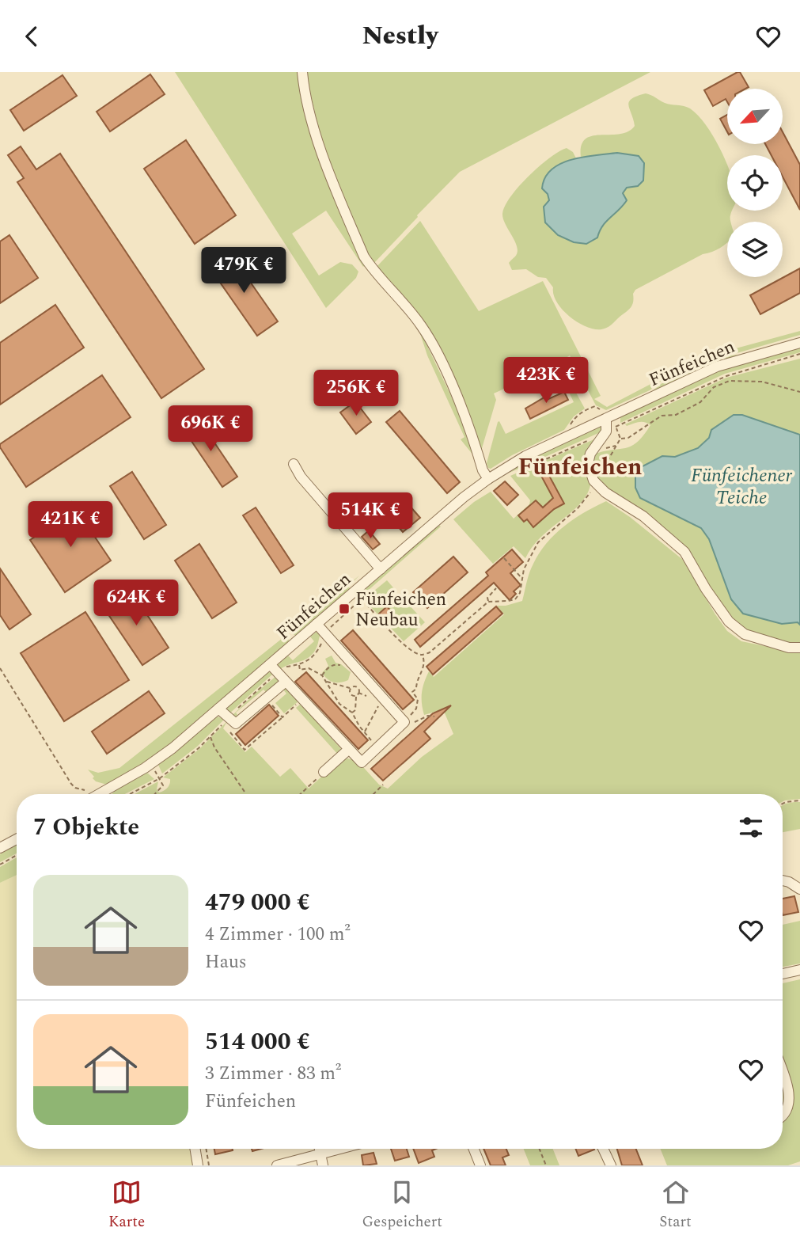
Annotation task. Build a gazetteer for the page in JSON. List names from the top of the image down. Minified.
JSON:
{"streets":{"street":["Fünfeichen"]},"districts":["Fünfeichen"],"water":["Fünfeichener Teiche"],"places":{"transit":["Fünfeichen Neubau"]},"north":"bottom left","page":{"header":"Nestly","price":["479K €","423K €","256K €","696K €","514K €","421K €","624K €"],"heading":"7 Objekte","list":[{"name":"479 000 €","note":"4 Zimmer · 100 m² · Haus"},{"name":"514 000 €","note":"3 Zimmer · 83 m² · Fünfeichen"}],"tabs":["Karte","Gespeichert","Start"]}}
